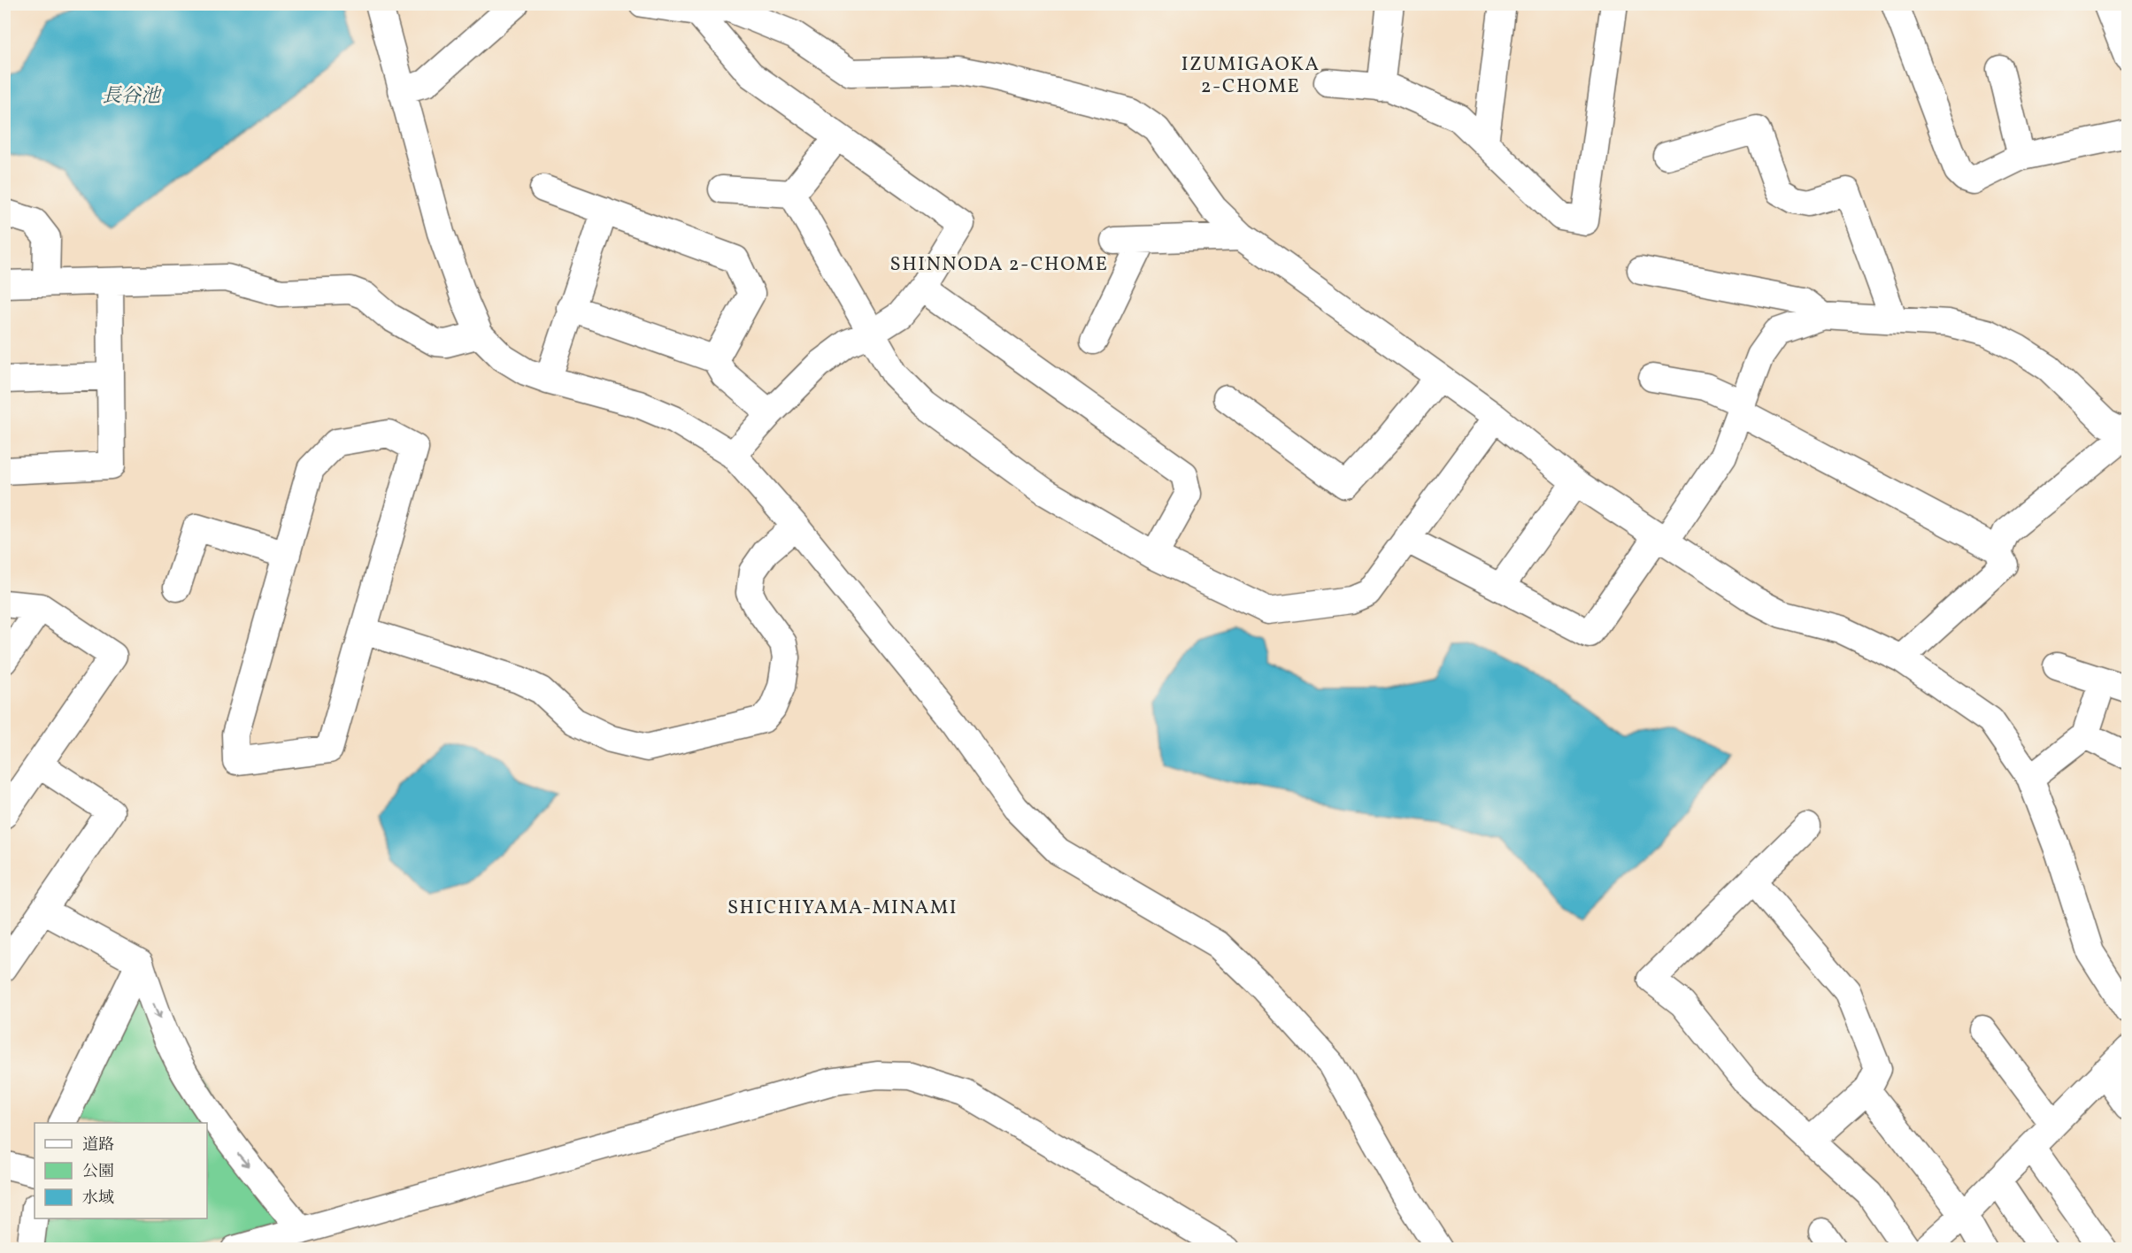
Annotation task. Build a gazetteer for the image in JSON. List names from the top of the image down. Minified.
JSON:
{"districts":["IZUMIGAOKA 2-CHOME","SHINNODA 2-CHOME","SHICHIYAMA-MINAMI"],"water":["長谷池"],"legend":["道路","公園","水域"]}
